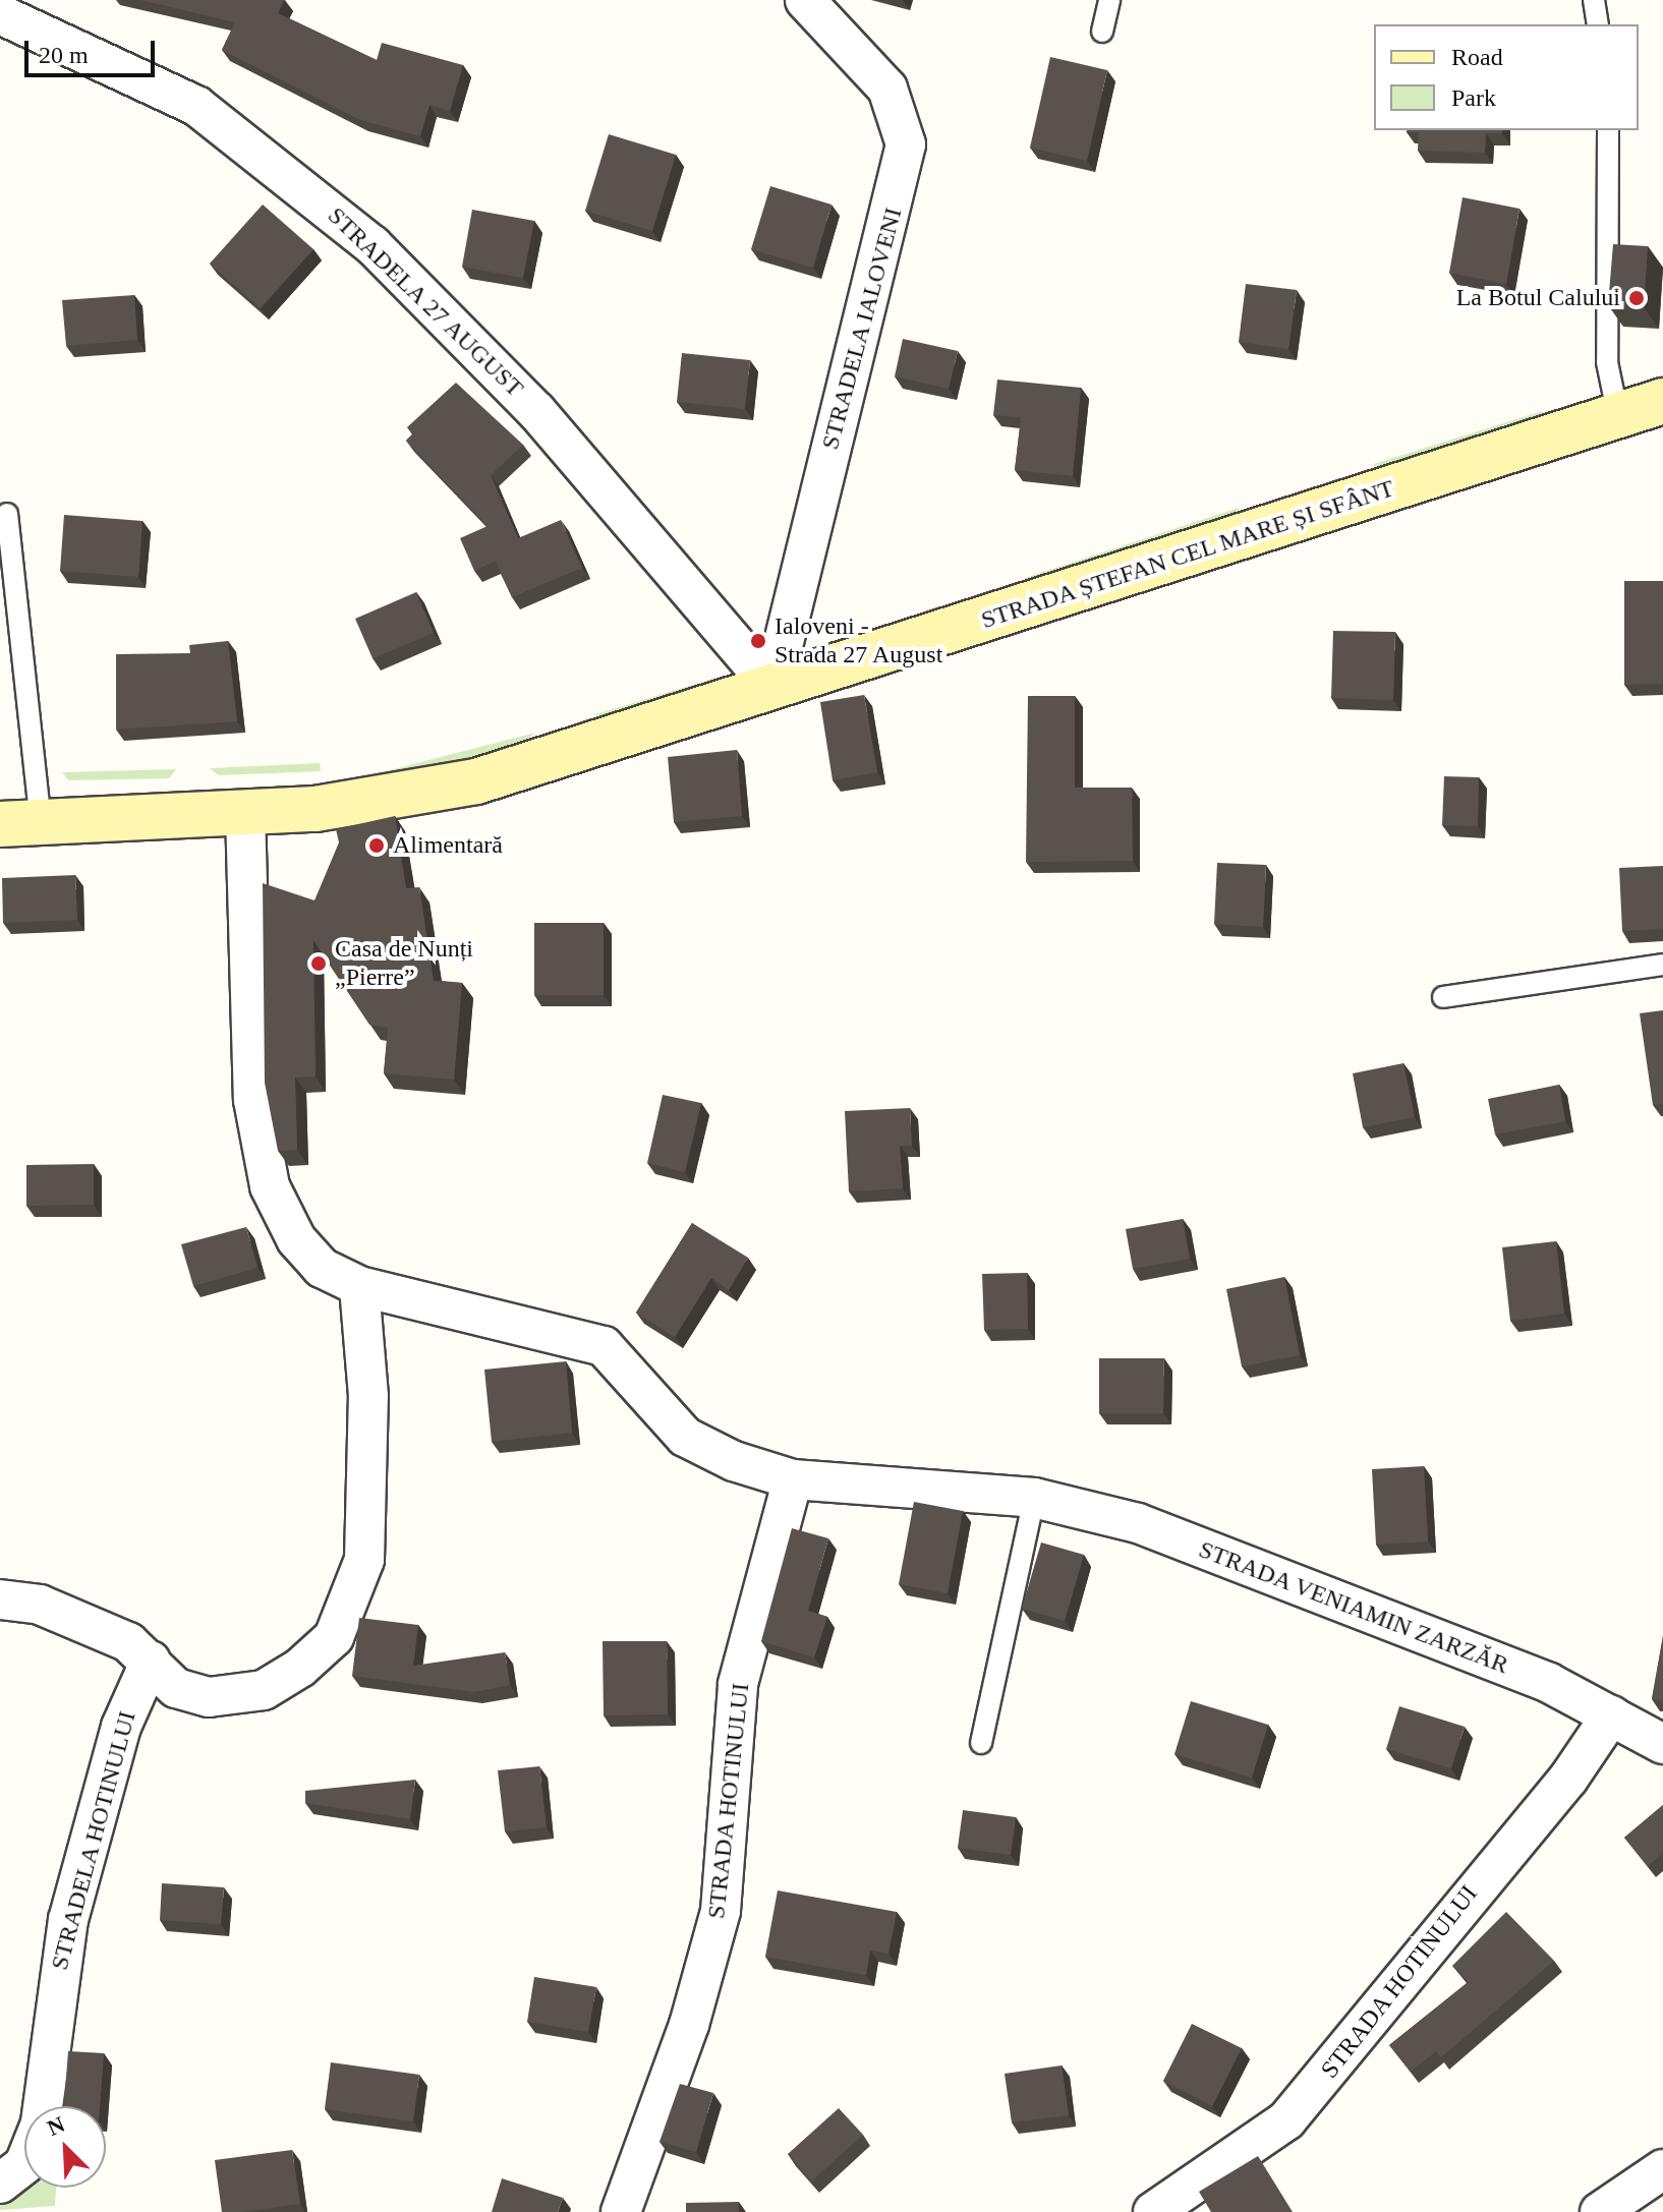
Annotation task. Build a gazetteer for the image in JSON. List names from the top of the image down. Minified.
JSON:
{"streets":{"main road":["STRADA ȘTEFAN CEL MARE ȘI SFÂNT"],"street":["STRADELA 27 AUGUST","STRADELA IALOVENI","STRADA VENIAMIN ZARZĂR","STRADA HOTINULUI","STRADELA HOTINULUI"]},"crossings":[["STRADELA 27 AUGUST","STRADELA IALOVENI"],["STRADELA 27 AUGUST","STRADA ȘTEFAN CEL MARE ȘI SFÂNT"],["STRADELA IALOVENI","STRADA ȘTEFAN CEL MARE ȘI SFÂNT"],["STRADA ȘTEFAN CEL MARE ȘI SFÂNT","STRADA VENIAMIN ZARZĂR"],["STRADA VENIAMIN ZARZĂR","STRADA HOTINULUI"]],"places":["La Botul Calului","Ialoveni - Strada 27 August","Alimentară","Casa de Nunți „Pierre”"],"legend":["Road","Park"],"scale_bar":"20 m","north":"top left"}
